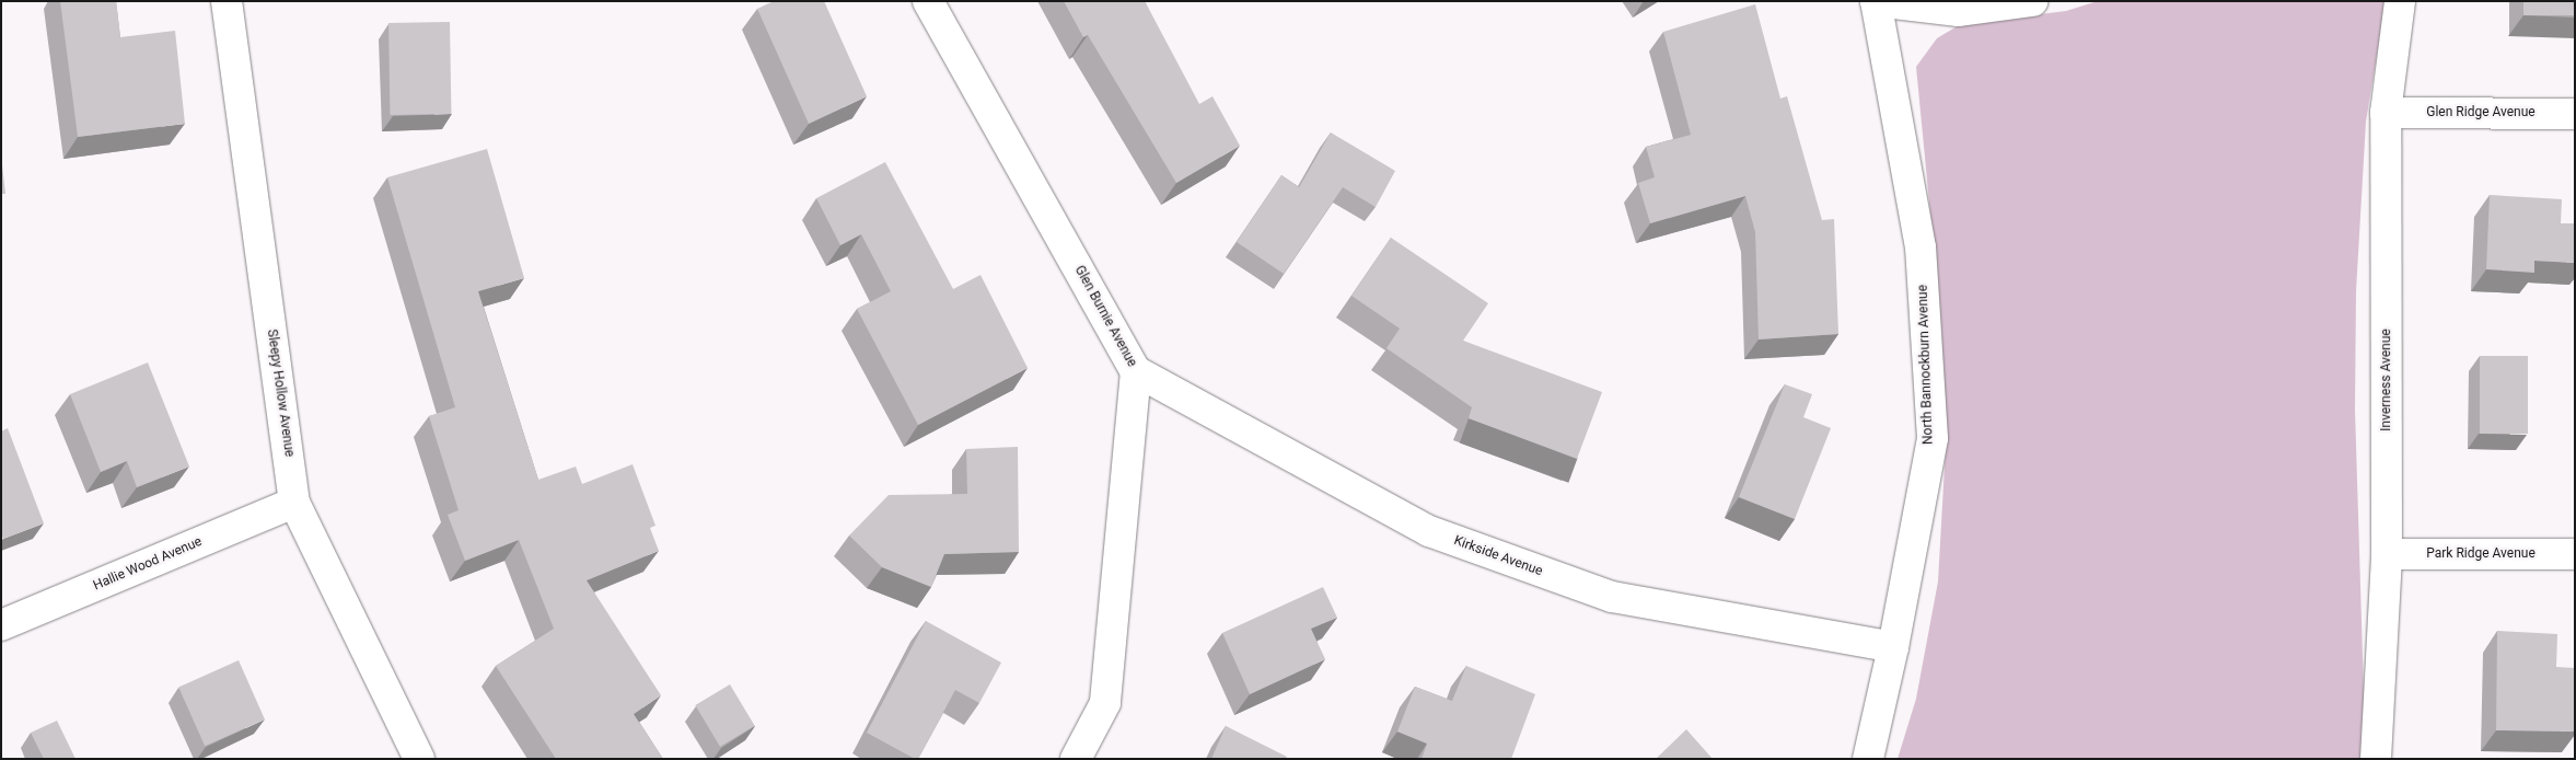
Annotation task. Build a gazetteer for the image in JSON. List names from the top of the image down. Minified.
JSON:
{"streets":{"street":["Glen Ridge Avenue","Glen Burnie Avenue","North Bannockburn Avenue","Inverness Avenue","Sleepy Hollow Avenue","Park Ridge Avenue","Kirkside Avenue","Hallie Wood Avenue"]},"crossings":[["Glen Ridge Avenue","Inverness Avenue"],["Glen Burnie Avenue","Kirkside Avenue"],["North Bannockburn Avenue","Kirkside Avenue"],["Inverness Avenue","Park Ridge Avenue"],["Sleepy Hollow Avenue","Hallie Wood Avenue"]]}
